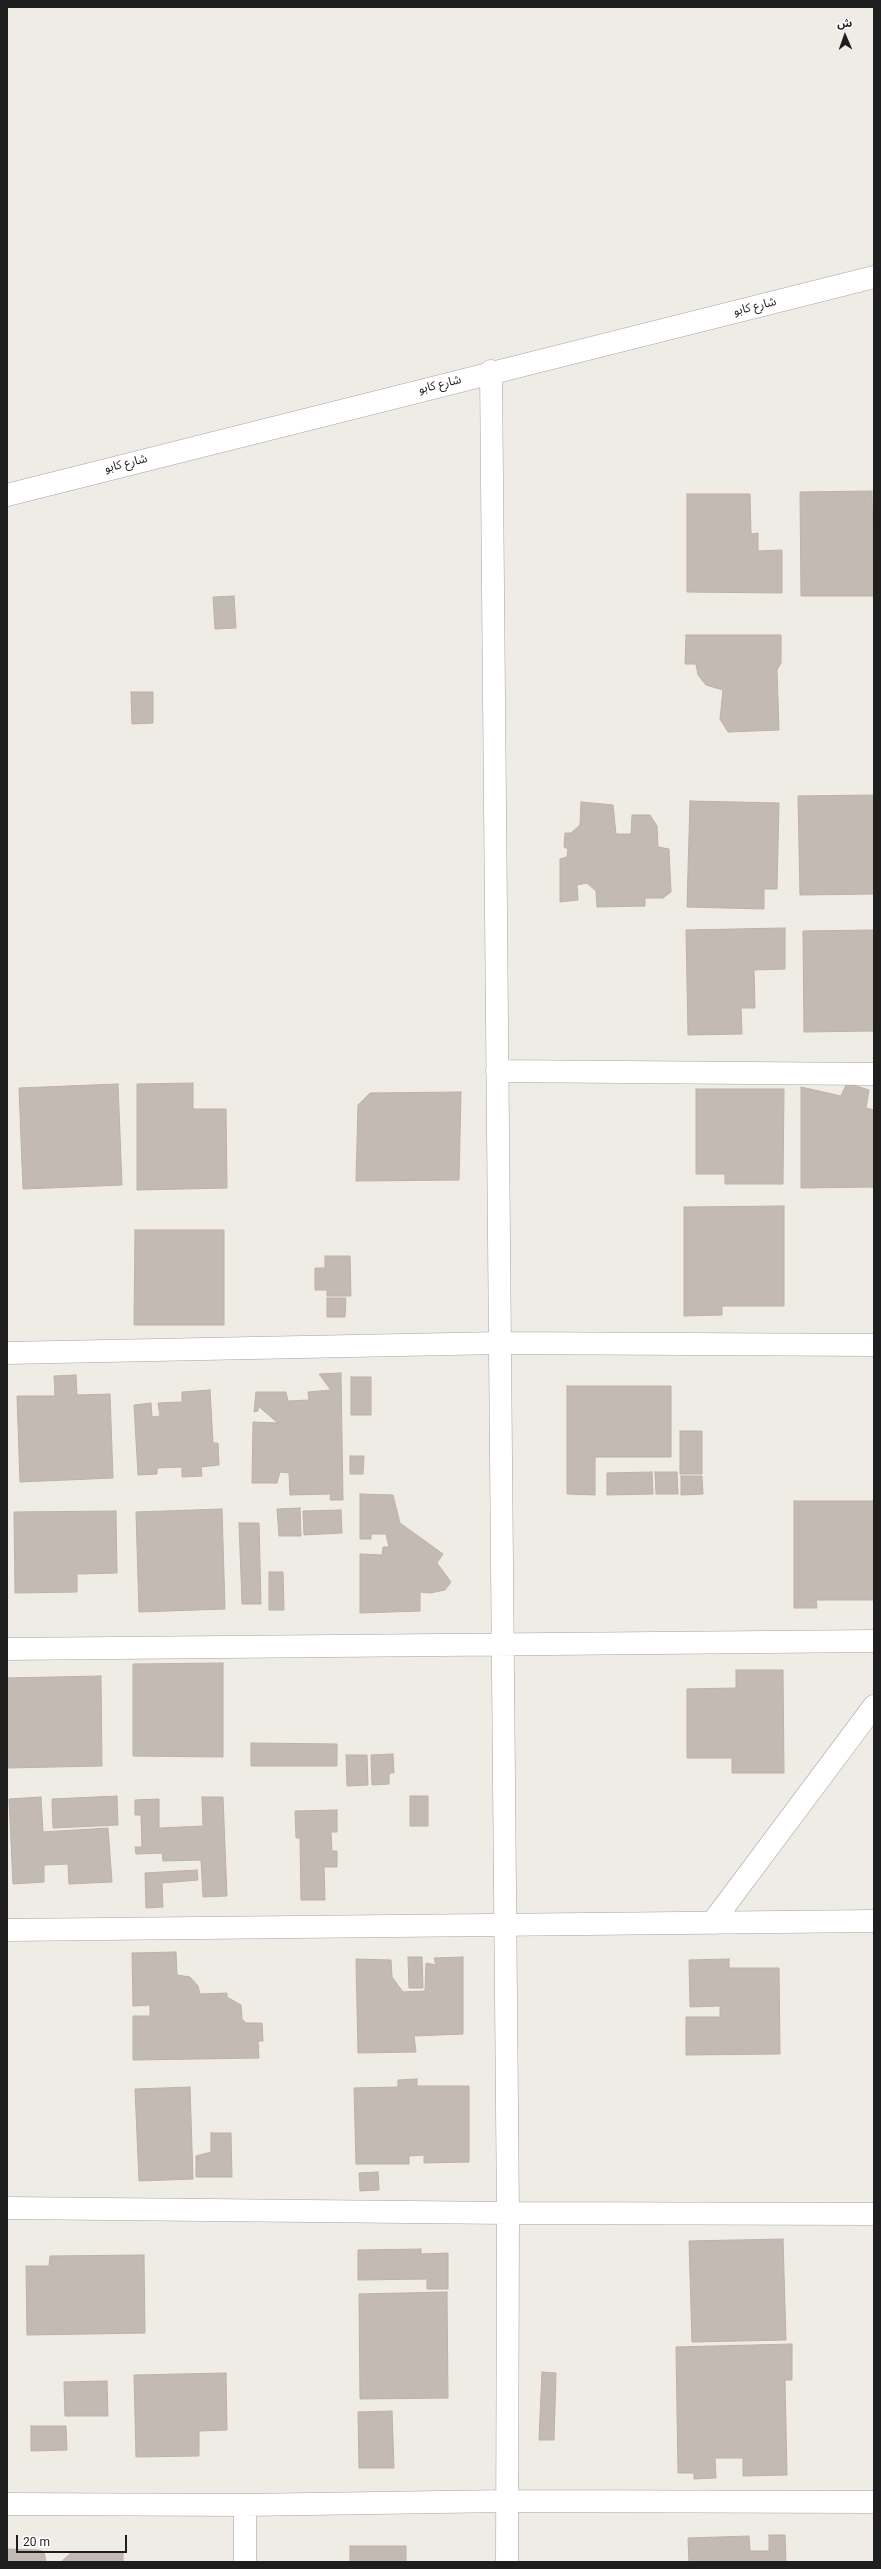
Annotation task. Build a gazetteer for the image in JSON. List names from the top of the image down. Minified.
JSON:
{"streets":{"street":["شارع كابو"]},"scale_bar":"20 m","north":"top"}
